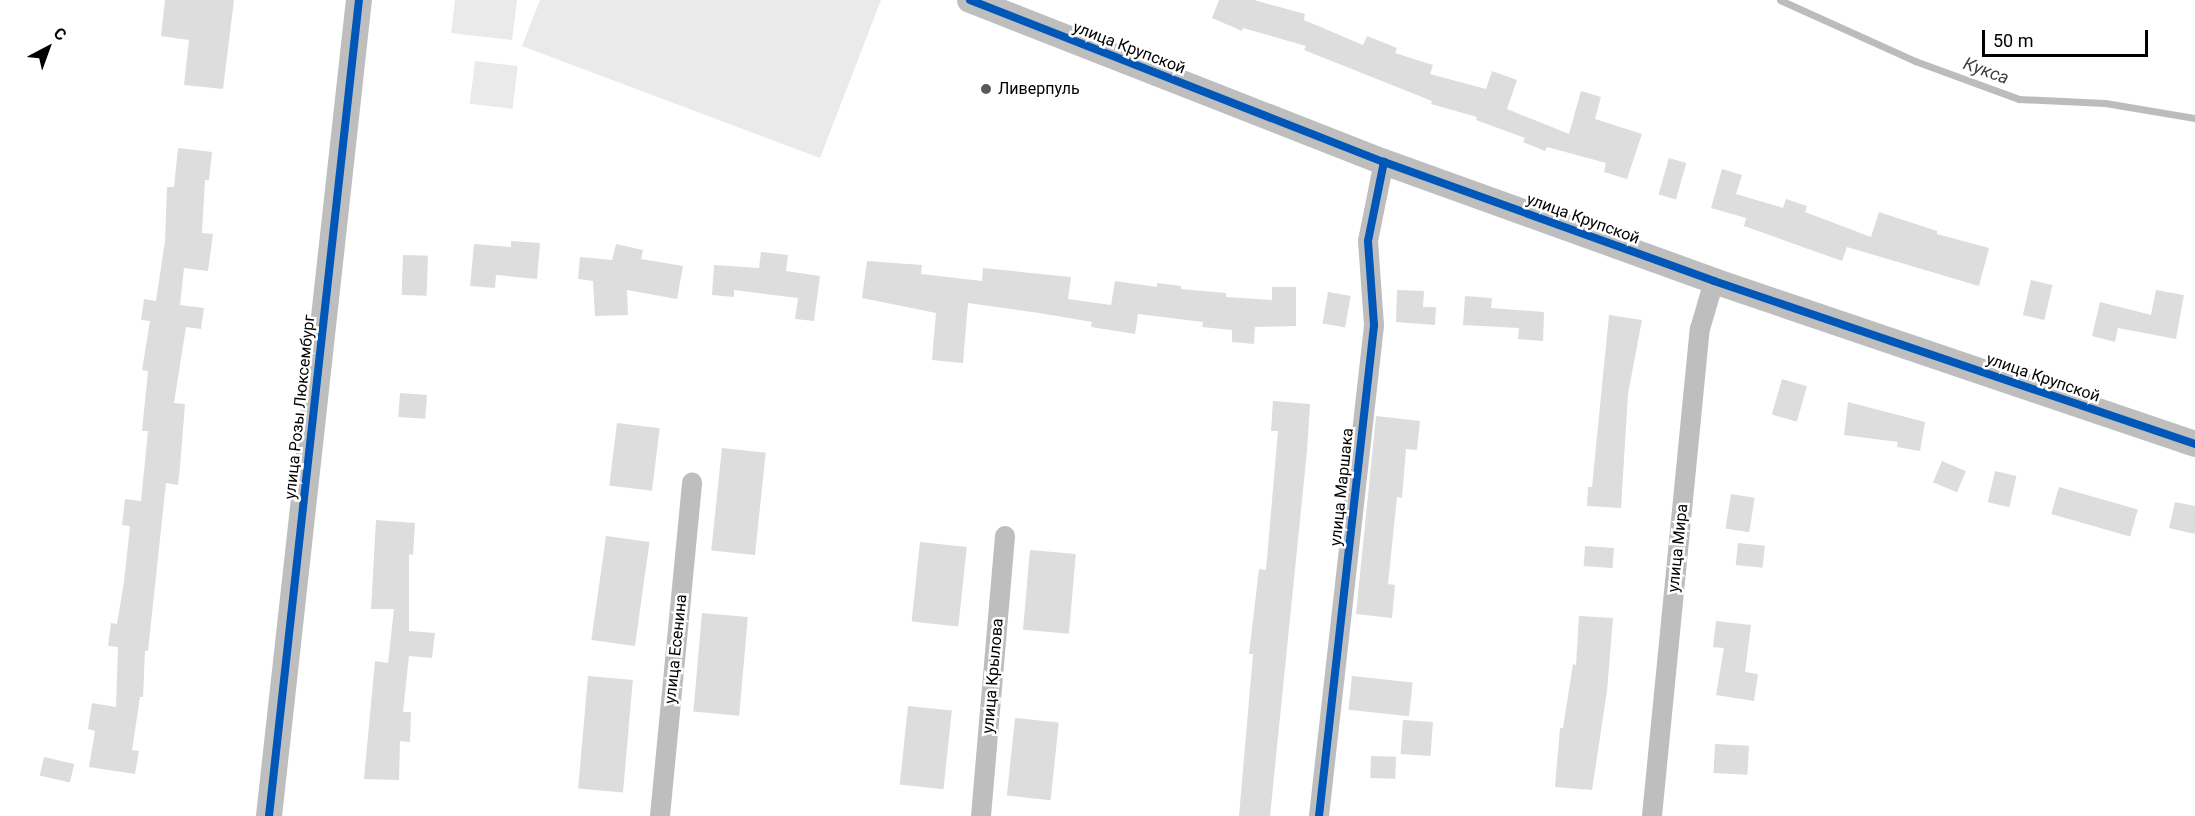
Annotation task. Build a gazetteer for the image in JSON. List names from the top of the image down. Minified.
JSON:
{"streets":{"street":["улица Крупской","улица Розы Люксембург","улица Маршака","улица Мира","улица Есенина","улица Крылова"]},"crossings":[["улица Крупской","улица Маршака"],["улица Крупской","улица Мира"]],"water":["Кукса"],"places":["Ливерпуль"],"scale_bar":"50 m","north":"top right"}
